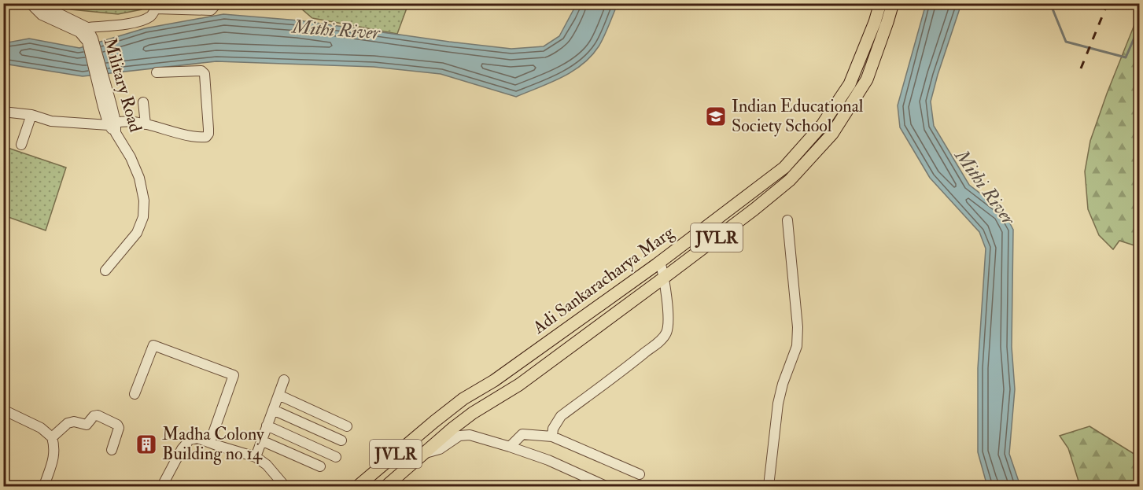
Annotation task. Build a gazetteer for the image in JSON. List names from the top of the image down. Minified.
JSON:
{"streets":{"main road":["JVLR","Adi Sankaracharya Marg"],"street":["Military Road"]},"water":["Mithi River"],"places":{"school or university":["Indian Educational Society School"],"building":["Madha Colony Building no 14"]}}
